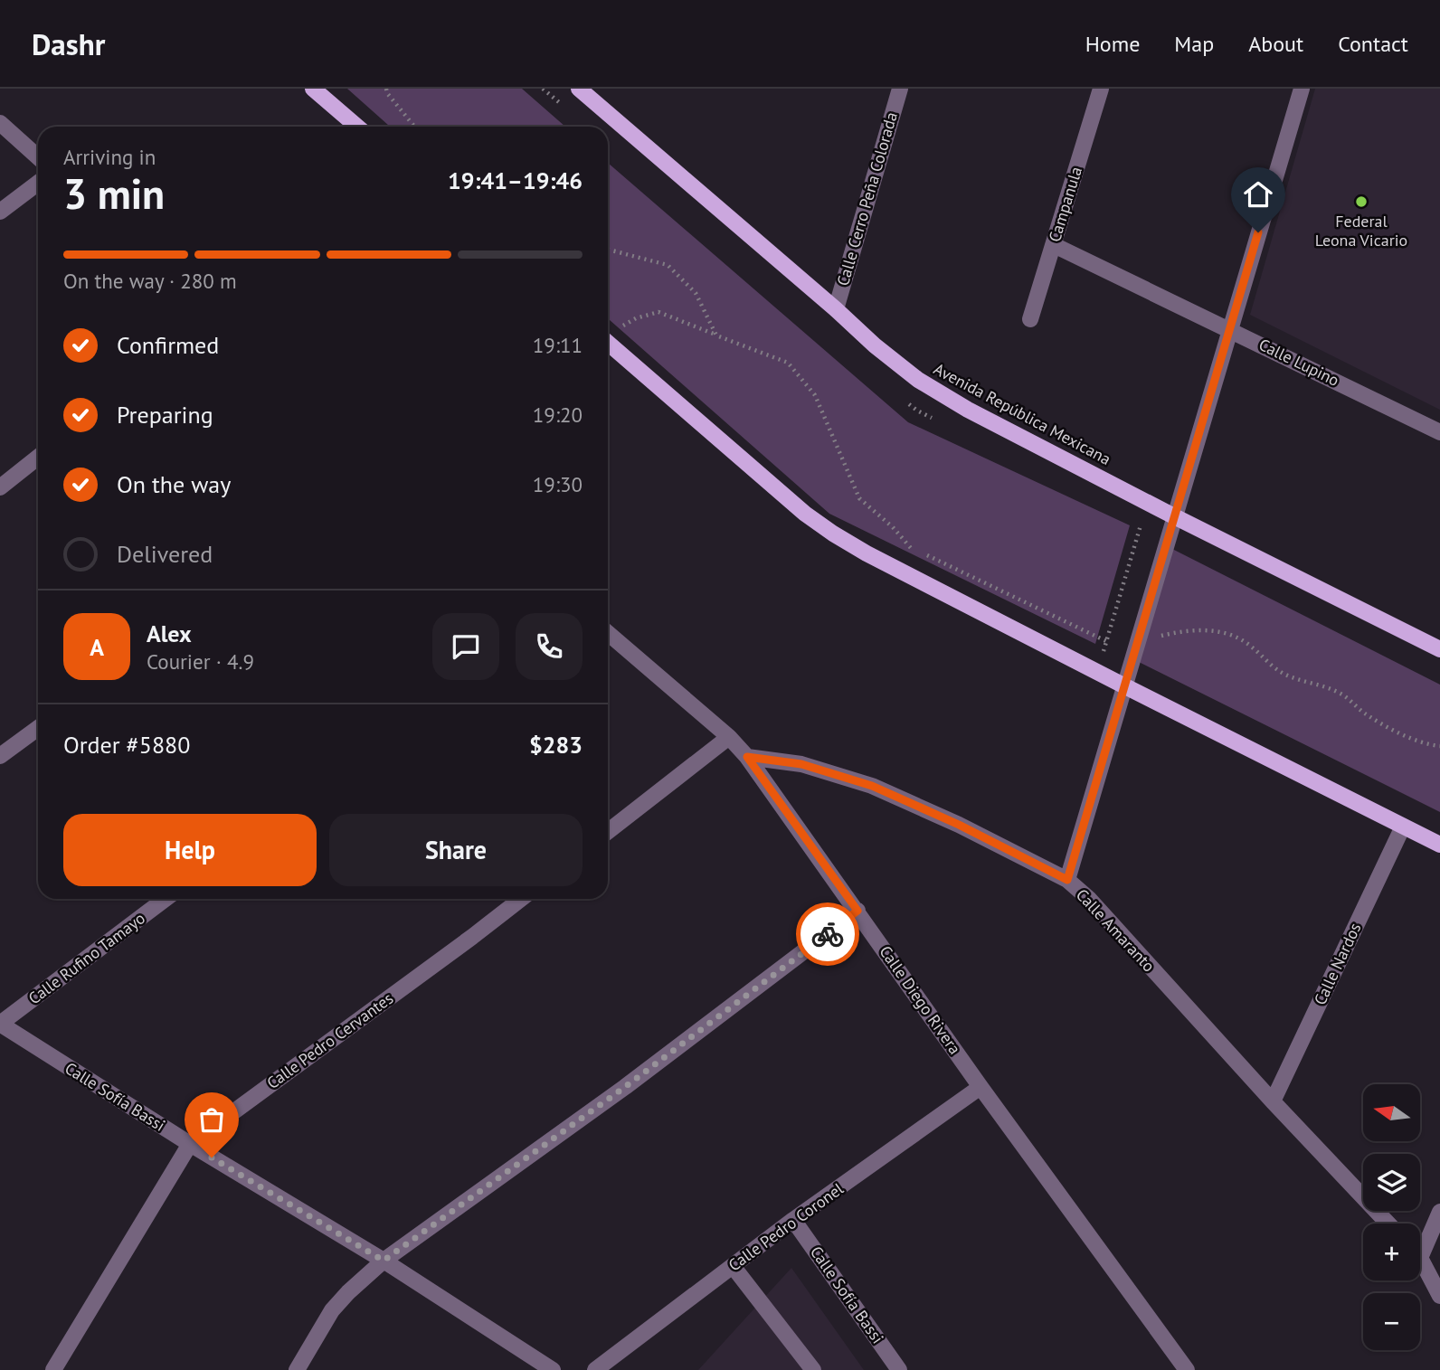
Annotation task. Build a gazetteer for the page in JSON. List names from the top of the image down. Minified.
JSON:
{"streets":{"main road":["Avenida República Mexicana"],"street":["Calle Cerro Peña Colorada","Campanula","Calle Lupino","Calle Amaranto","Calle Rufino Tamayo","Calle Nardos","Calle Diego Rivera","Calle Pedro Cervantes","Calle Sofía Bassi","Calle Pedro Coronel"]},"crossings":[["Calle Cerro Peña Colorada","Avenida República Mexicana"],["Campanula","Calle Lupino"],["Calle Amaranto","Calle Nardos"],["Calle Amaranto","Calle Diego Rivera"],["Calle Rufino Tamayo","Calle Sofía Bassi"],["Calle Diego Rivera","Calle Pedro Coronel"],["Calle Pedro Cervantes","Calle Sofía Bassi"],["Calle Sofía Bassi","Calle Pedro Coronel"]],"places":["Federal Leona Vicario"],"north":"left","page":{"header":"Dashr","nav":["Home","Map","About","Contact"],"heading":["3 min","Arriving in","19:41–19:46"],"panel":["Alex","Courier · 4.9","Order #5880","$283"],"bar":"On the way · 280 m","list":[["Confirmed","19:11"],["Preparing","19:20"],["On the way","19:30"],"Delivered"],"round":"A","buttons":["Help","Share"],"map_buttons":["+","−"]}}
